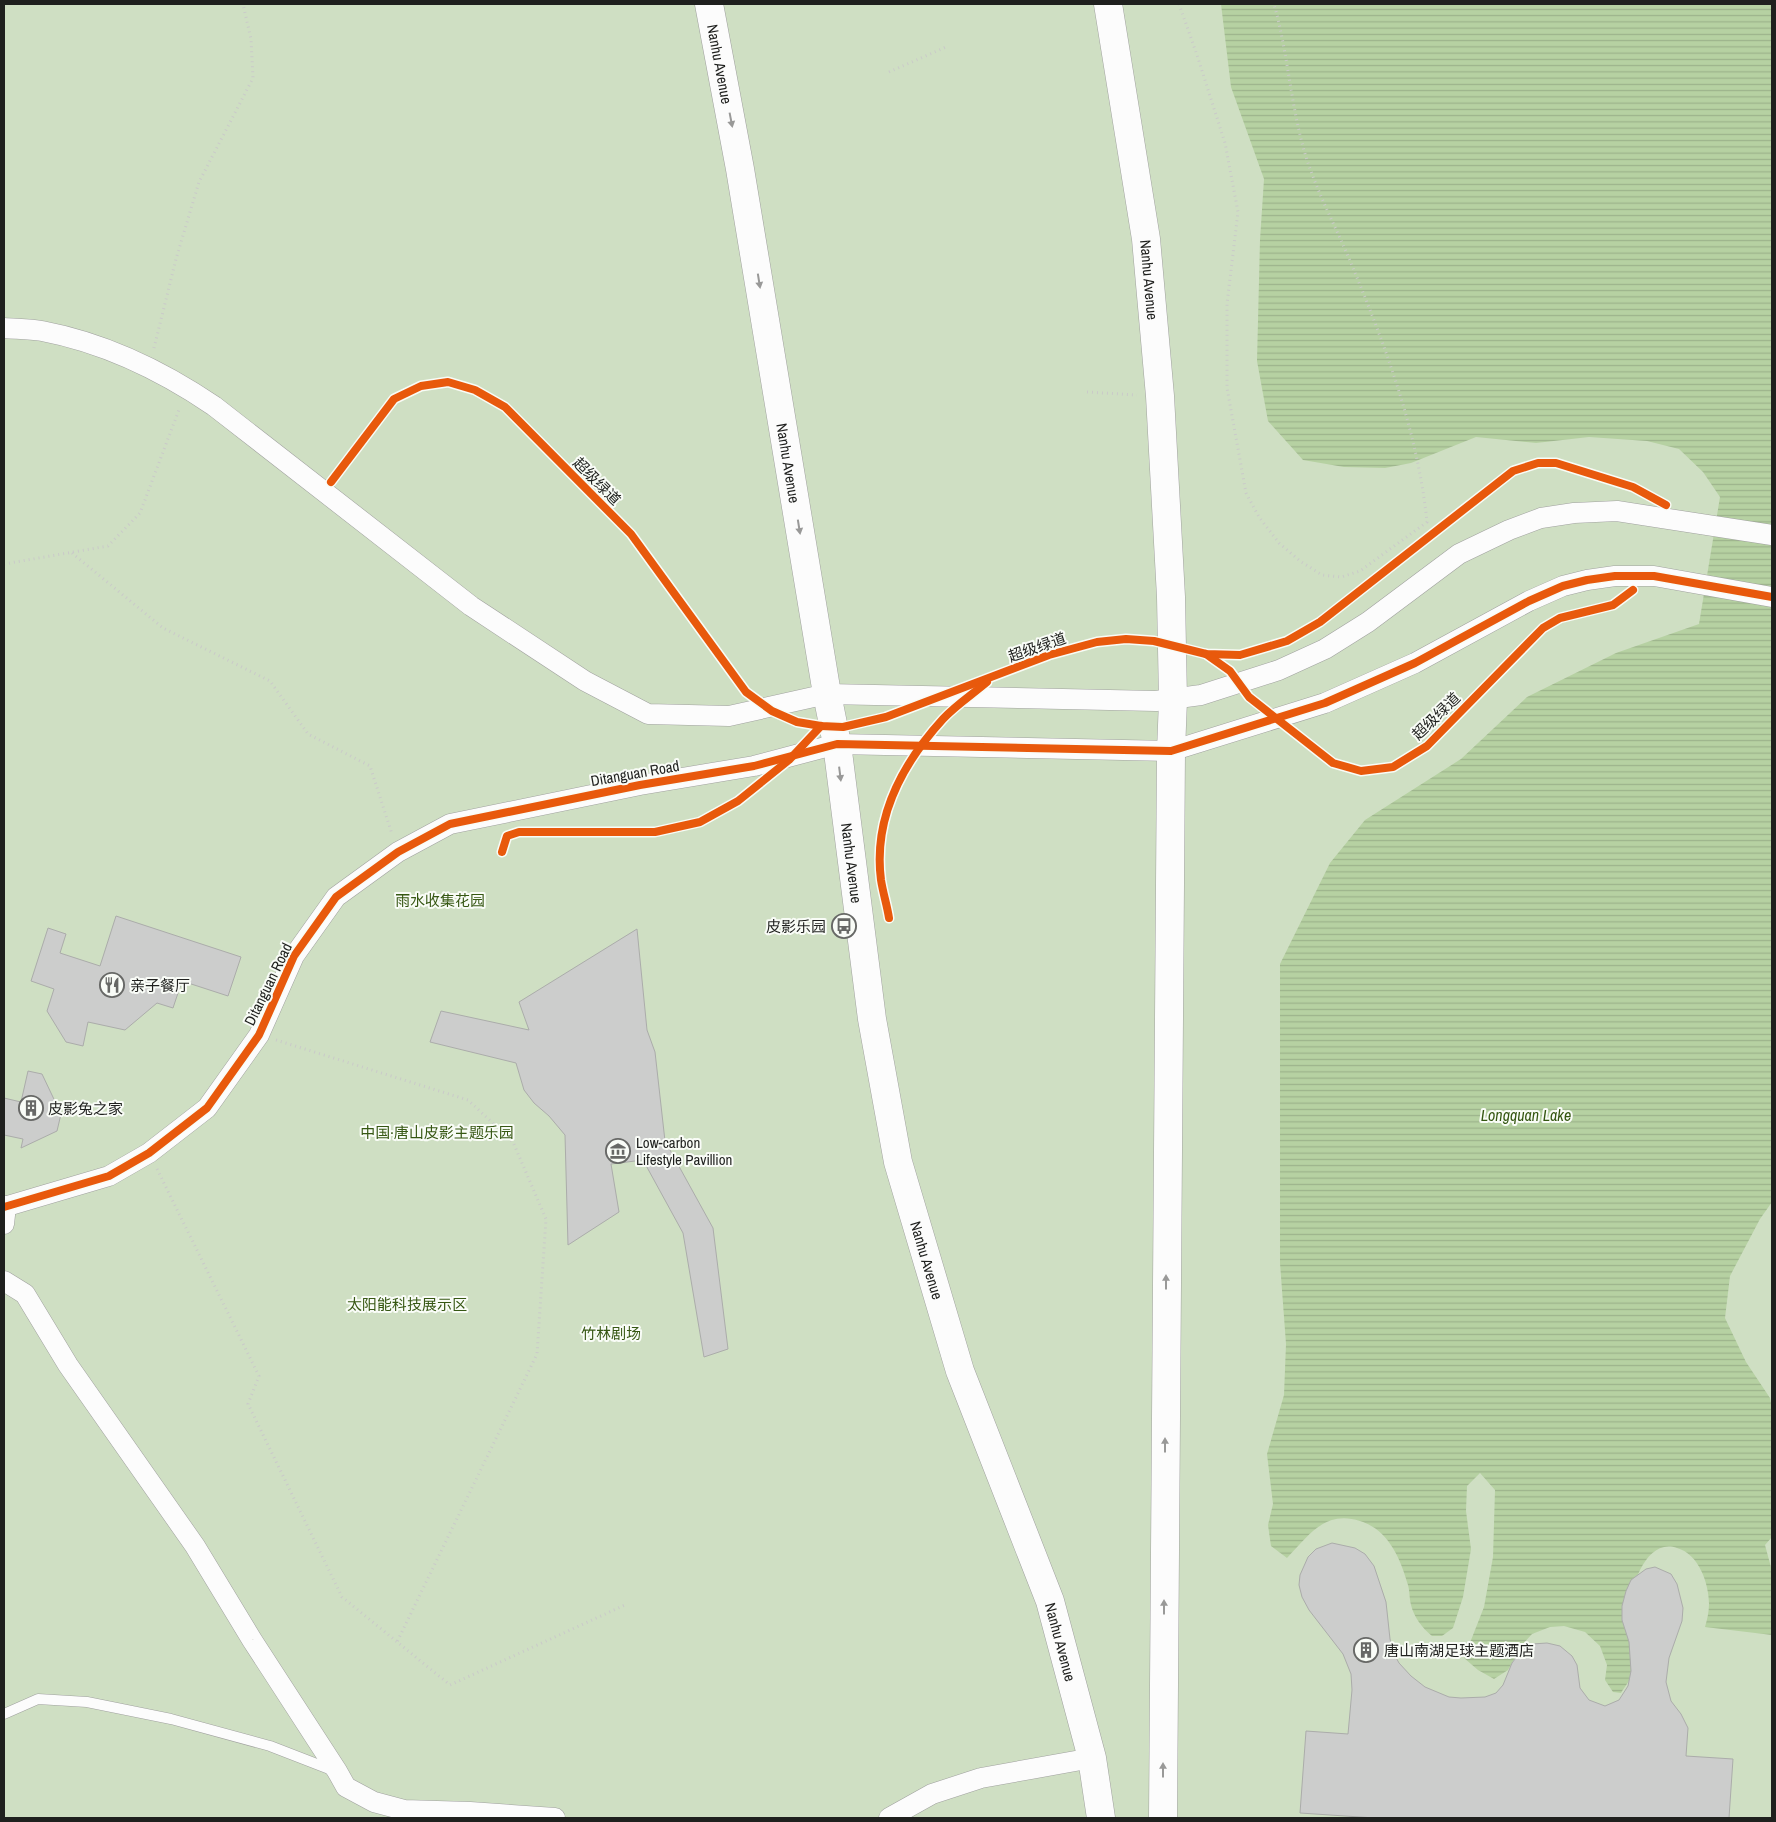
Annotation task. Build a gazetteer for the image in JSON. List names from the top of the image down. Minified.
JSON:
{"streets":{"highway":["Nanhu Avenue"],"street":["Ditanguan Road"],"cycle path":["超级绿道"]},"crossings":[["Nanhu Avenue","Ditanguan Road"]],"water":["Longquan Lake"],"parks":["雨水收集花园","中国·唐山皮影主题乐园","太阳能科技展示区","竹林剧场"],"places":{"bus stop":["皮影乐园"],"restaurant":["亲子餐厅"],"building":["皮影兔之家","唐山南湖足球主题酒店"],"museum":["Low-carbon Lifestyle Pavillion"]}}
